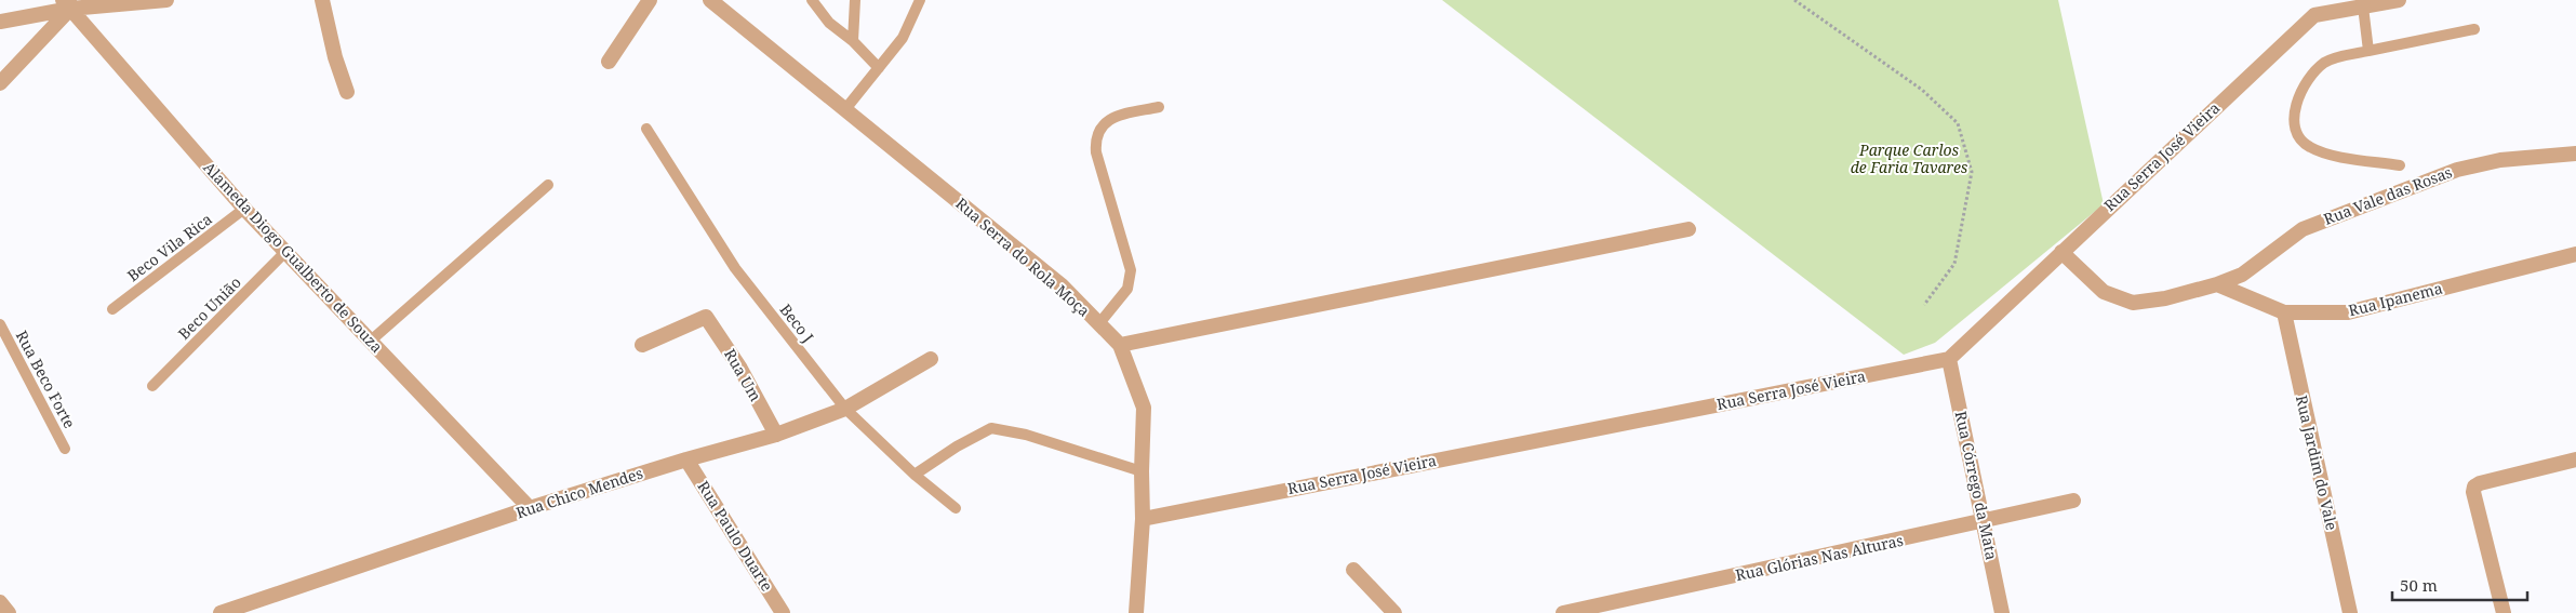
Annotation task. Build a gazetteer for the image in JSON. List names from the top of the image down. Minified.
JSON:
{"streets":{"street":["Rua Serra José Vieira","Rua Vale das Rosas","Alameda Diogo Gualberto de Souza","Rua Serra do Rola Moça","Rua Ipanema","Rua Um","Rua Jardim do Vale","Rua Córrego da Mata","Rua Chico Mendes","Rua Paulo Duarte","Rua Glórias Nas Alturas"],"lane":["Beco Vila Rica","Beco União","Beco J","Rua Beco Forte"]},"crossings":[["Rua Serra José Vieira","Rua Vale das Rosas"],["Rua Serra José Vieira","Rua Serra do Rola Moça"],["Rua Serra José Vieira","Rua Córrego da Mata"],["Rua Vale das Rosas","Rua Ipanema"],["Beco Vila Rica","Alameda Diogo Gualberto de Souza"],["Alameda Diogo Gualberto de Souza","Beco União"],["Alameda Diogo Gualberto de Souza","Rua Chico Mendes"],["Rua Ipanema","Rua Jardim do Vale"],["Beco J","Rua Chico Mendes"],["Rua Um","Rua Chico Mendes"],["Rua Córrego da Mata","Rua Glórias Nas Alturas"],["Rua Chico Mendes","Rua Paulo Duarte"]],"parks":["Parque Carlos de Faria Tavares"],"scale_bar":"50 m"}
